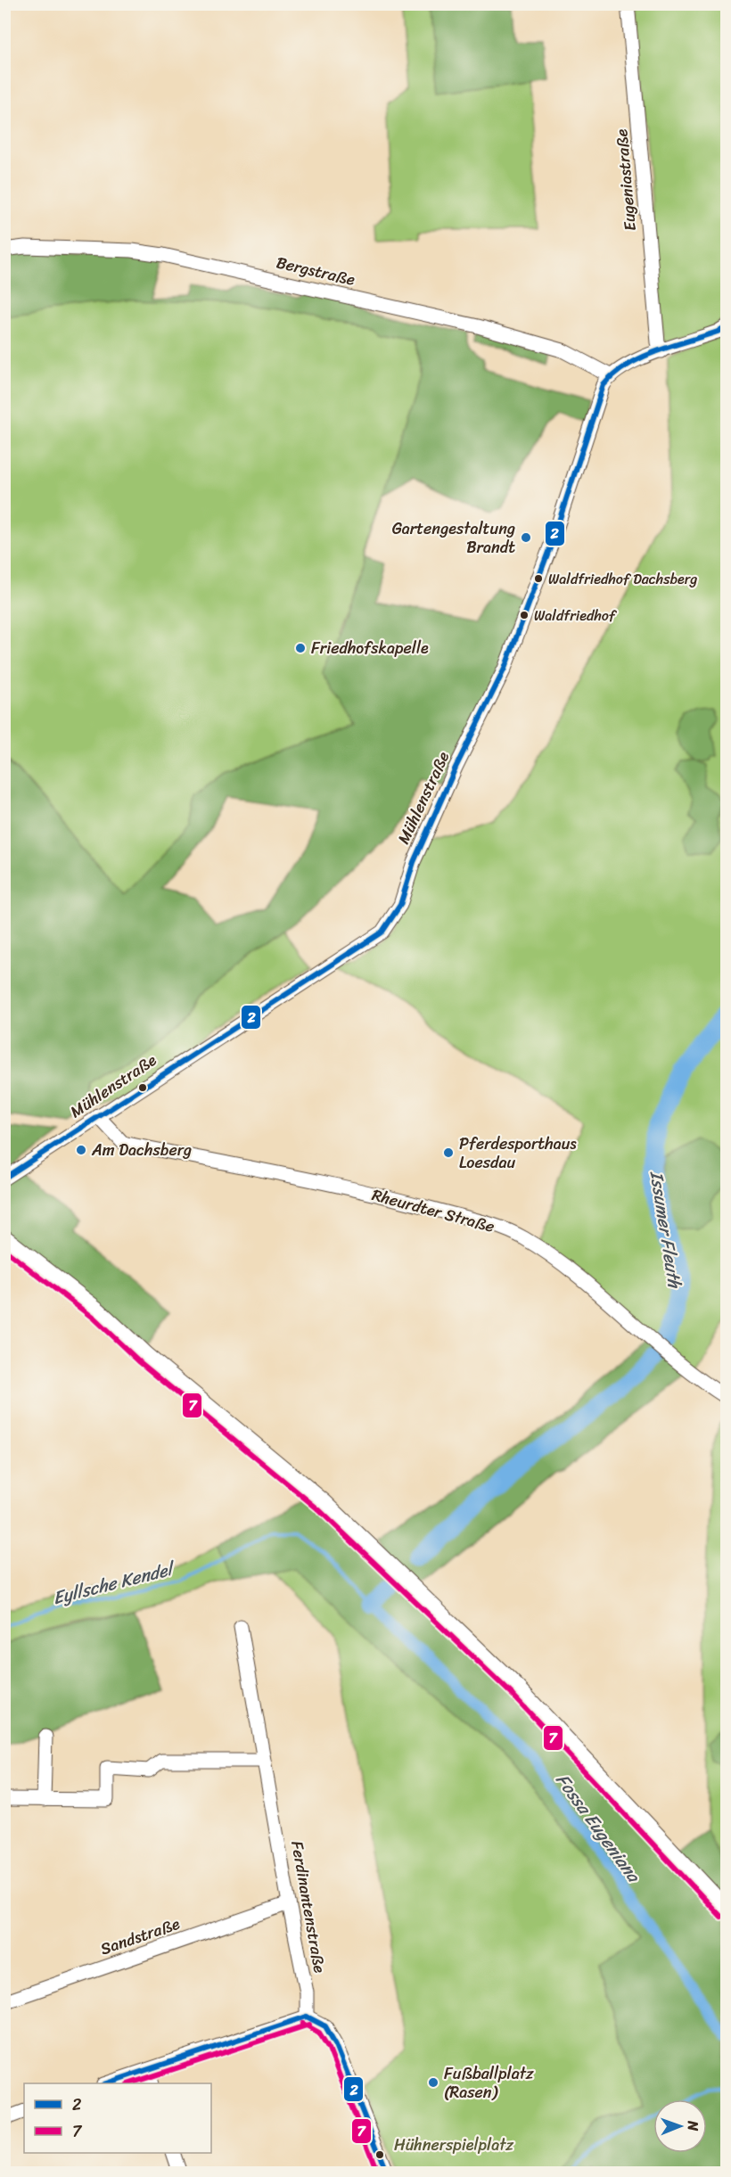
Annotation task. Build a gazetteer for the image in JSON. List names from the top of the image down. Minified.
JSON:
{"streets":{"street":["Eugeniastraße","Bergstraße","Mühlenstraße","Rheurdter Straße","Ferdinantenstraße","Sandstraße"]},"crossings":[["Bergstraße","Mühlenstraße"],["Mühlenstraße","Rheurdter Straße"],["Ferdinantenstraße","Sandstraße"]],"water":["Issumer Fleuth","Eyllsche Kendel","Fossa Eugeniana"],"parks":["Hühnerspielplatz"],"places":["Gartengestaltung Brandt","Waldfriedhof Dachsberg","Waldfriedhof","Friedhofskapelle","Am Dachsberg","Pferdesporthaus Loesdau","Fußballplatz (Rasen)"],"lines":["transit line 2","transit line 7"],"legend":["2","7"],"north":"right"}
